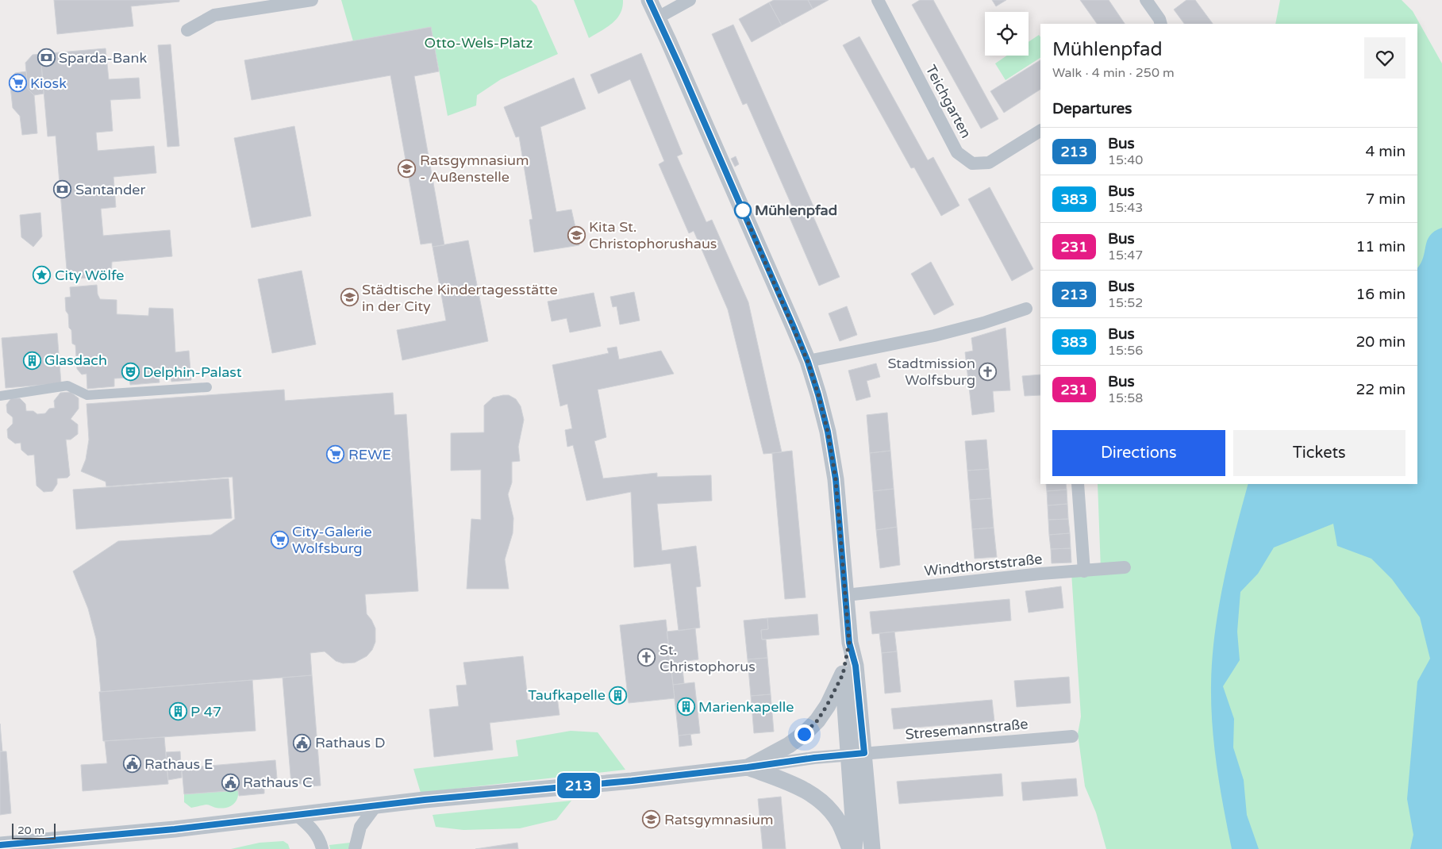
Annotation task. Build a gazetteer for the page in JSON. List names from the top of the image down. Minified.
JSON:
{"streets":{"street":["Teichgarten","Windthorststraße","Stresemannstraße"]},"parks":["Otto-Wels-Platz"],"places":{"bank":["Sparda-Bank","Santander"],"supermarket":["Kiosk","REWE","City-Galerie Wolfsburg"],"school or university":["Ratsgymnasium - Außenstelle","Kita St. Christophorushaus","Städtische Kindertagesstätte in der City","Ratsgymnasium"],"other":["Mühlenpfad"],"place":["City Wölfe"],"building":["Glasdach","Taufkapelle","Marienkapelle","P 47"],"church":["Stadtmission Wolfsburg","St. Christophorus"],"theatre":["Delphin-Palast"],"public building":["Rathaus D","Rathaus E","Rathaus C"]},"lines":["bus line 213"],"scale_bar":"20 m","page":{"on_map":"213","heading":[["Mühlenpfad","Walk · 4 min · 250 m"],"Departures"],"list":[{"mark":"213","name":"Bus","note":"15:40","value":"4 min"},{"mark":"383","name":"Bus","note":"15:43","value":"7 min"},{"mark":"231","name":"Bus","note":"15:47","value":"11 min"},{"mark":"213","name":"Bus","note":"15:52","value":"16 min"},{"mark":"383","name":"Bus","note":"15:56","value":"20 min"},{"mark":"231","name":"Bus","note":"15:58","value":"22 min"}],"buttons":["Directions","Tickets"],"scale":"20 m"}}
